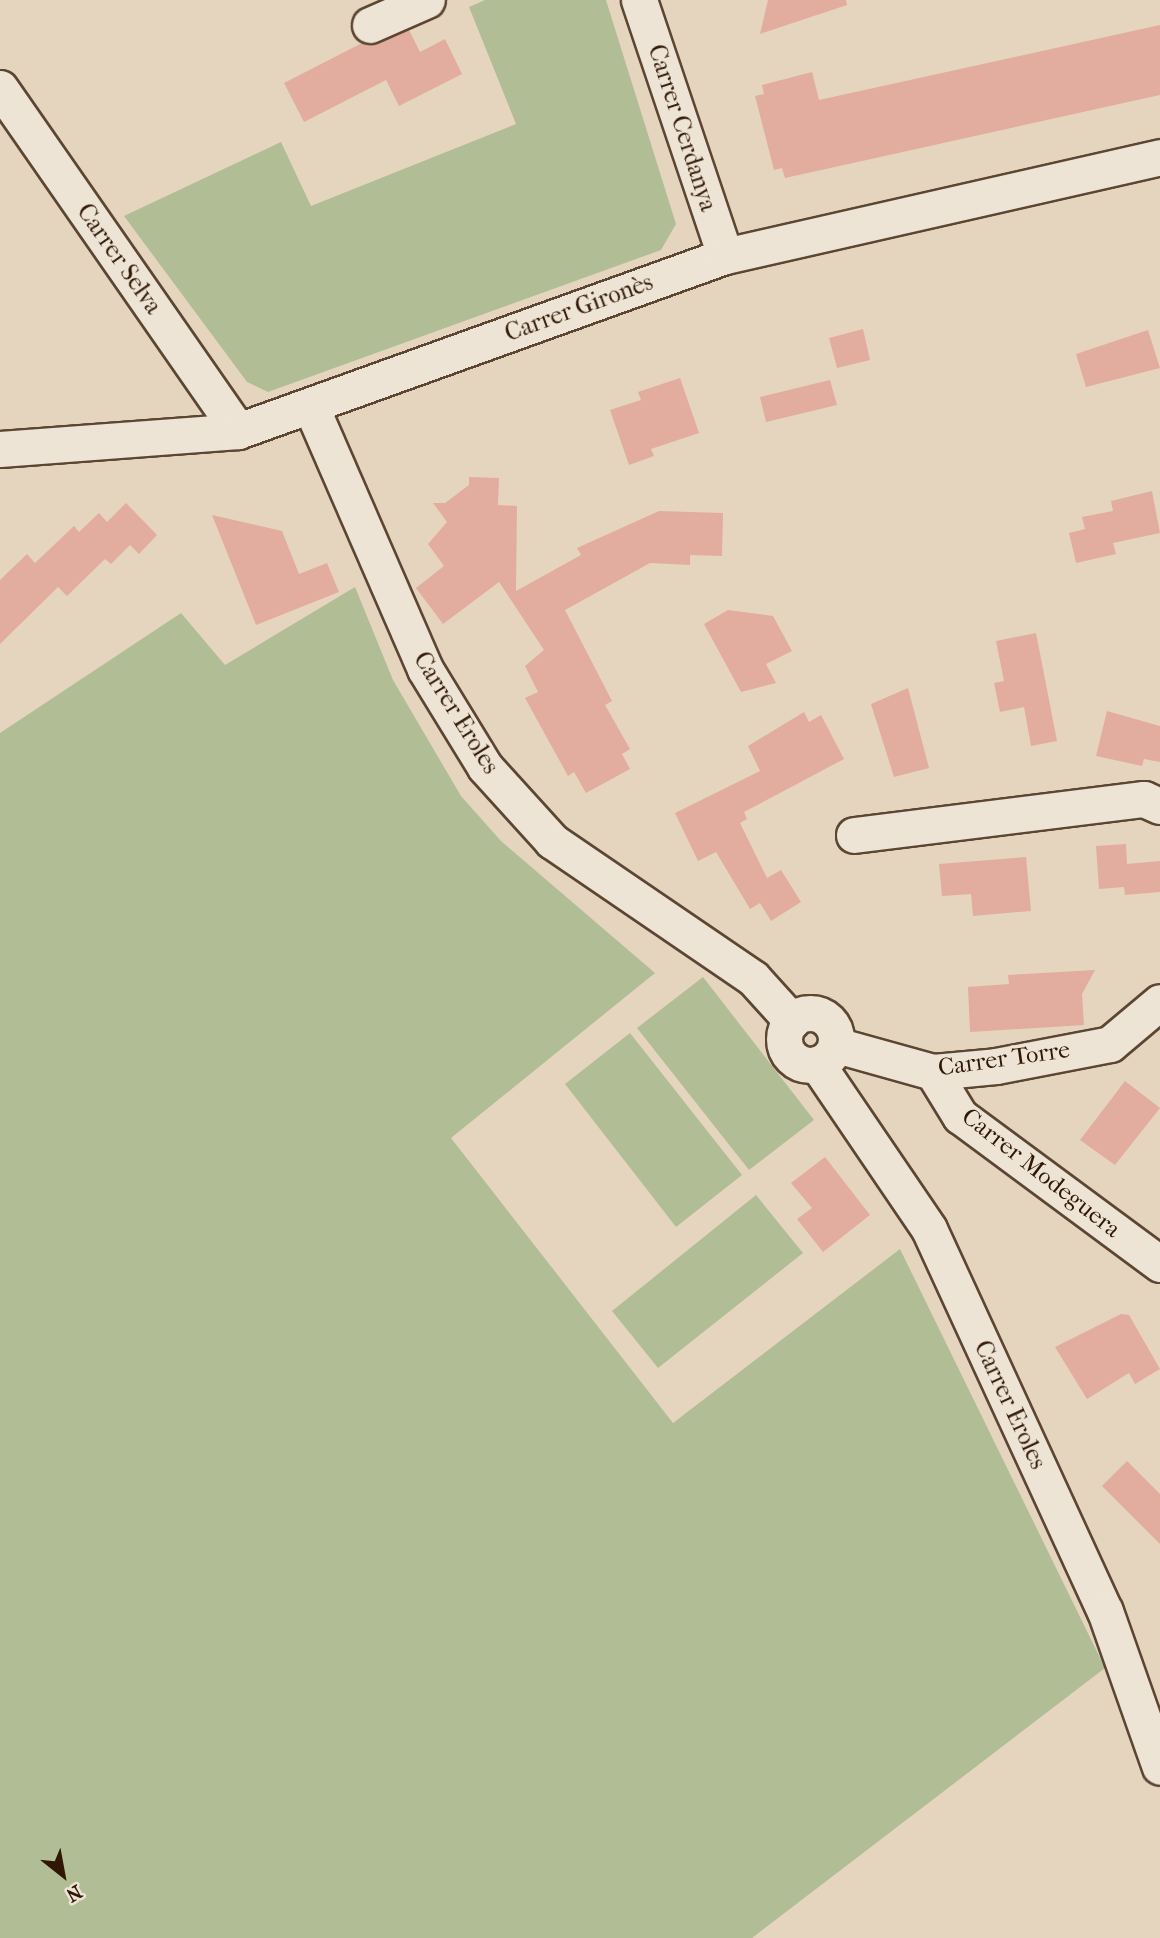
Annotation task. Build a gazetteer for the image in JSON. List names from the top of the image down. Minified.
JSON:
{"streets":{"street":["Carrer Cerdanya","Carrer Selva","Carrer Gironès","Carrer Eroles","Carrer Torre","Carrer Modeguera"]},"crossings":[["Carrer Cerdanya","Carrer Gironès"],["Carrer Selva","Carrer Gironès"],["Carrer Gironès","Carrer Eroles"],["Carrer Eroles","Carrer Torre"],["Carrer Torre","Carrer Modeguera"]],"north":"bottom right"}
